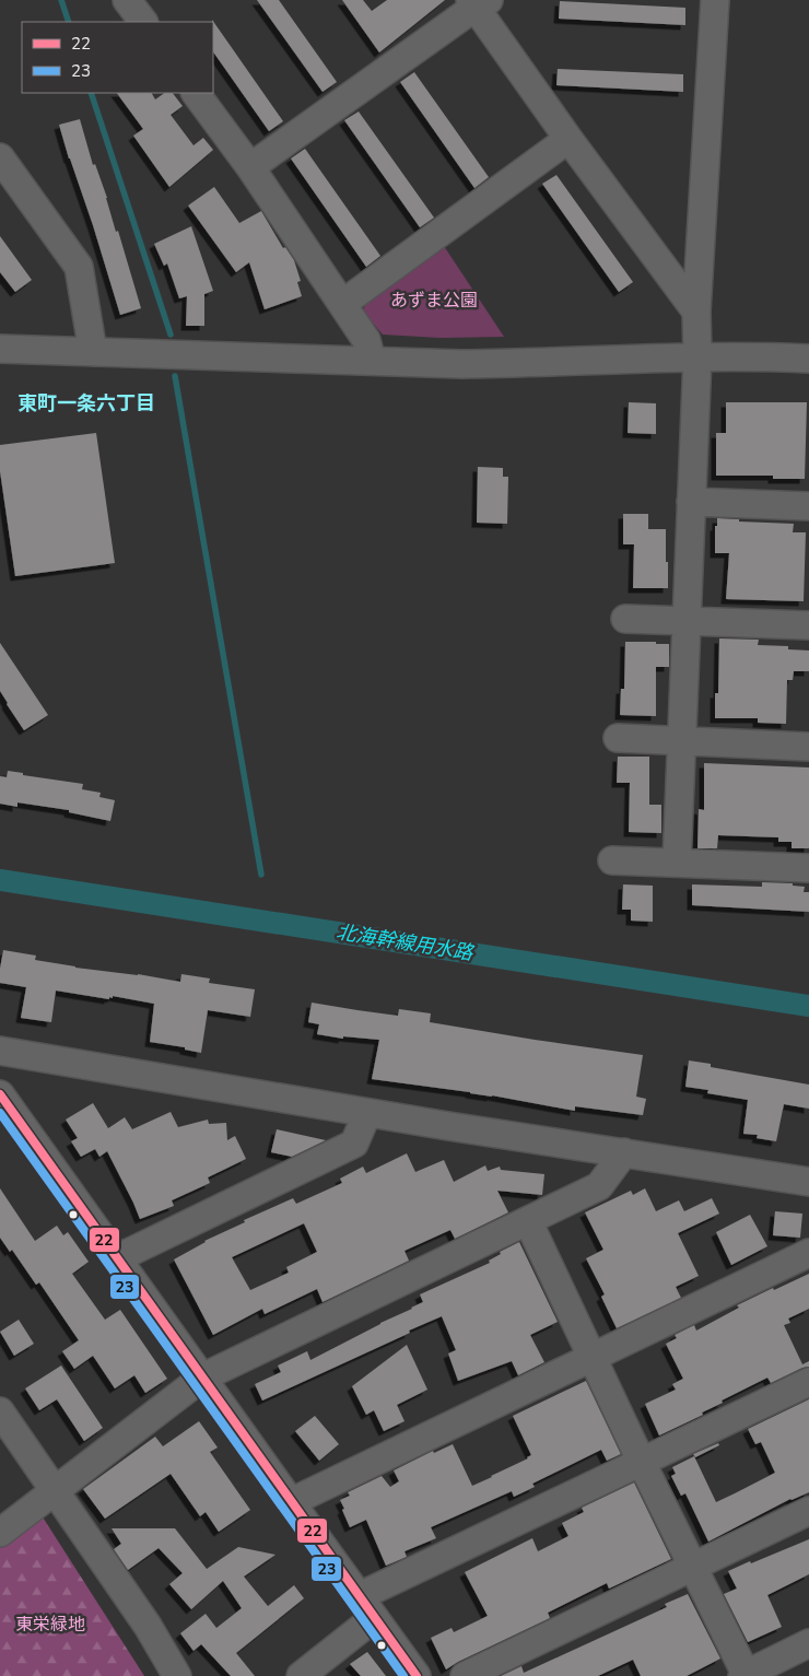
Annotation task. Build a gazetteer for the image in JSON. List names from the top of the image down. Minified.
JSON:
{"districts":["東町一条六丁目"],"water":["北海幹線用水路"],"parks":["あずま公園","東栄緑地"],"lines":["transit line 22","transit line 23"],"legend":["22","23"]}
